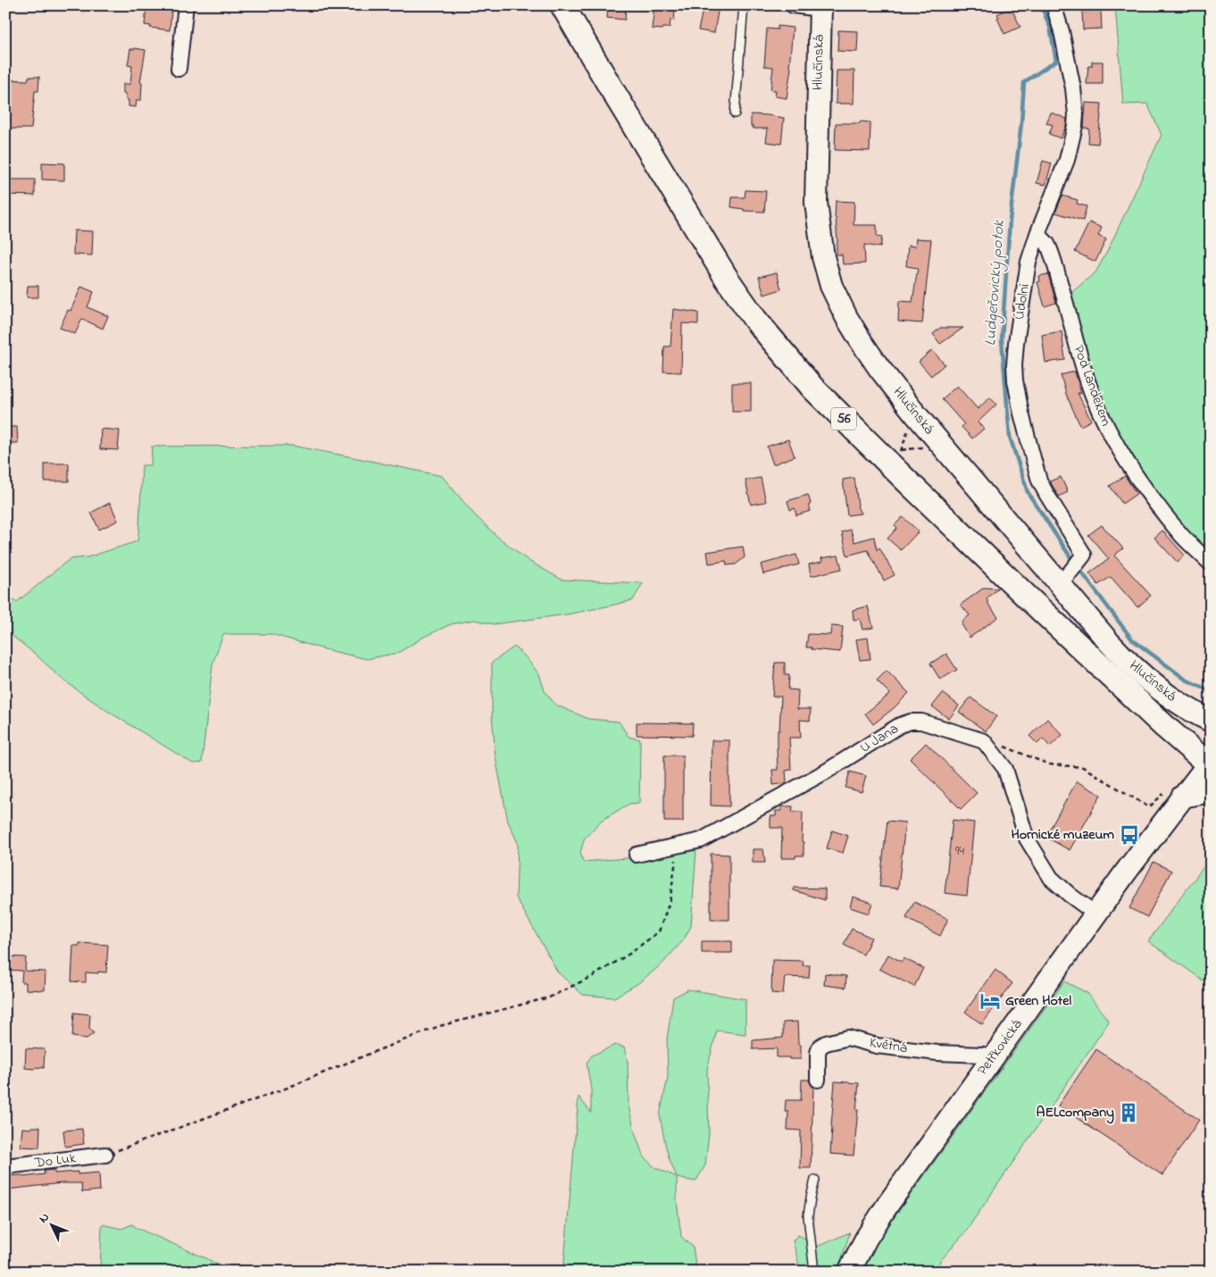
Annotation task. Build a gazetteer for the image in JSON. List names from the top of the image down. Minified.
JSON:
{"streets":{"main road":["56"],"street":["Hlučínská","Údolní","Pod Landekem","U Jana","Květná","Petřkovická","Do Luk"]},"crossings":[["Hlučínská","Údolní"],["Údolní","Pod Landekem"],["56","Petřkovická"],["Květná","Petřkovická"]],"water":["Ludgeřovický potok"],"places":{"bus stop":["Hornické muzeum"],"hotel":["Green Hotel"],"building":["AELcompany"]},"house_numbers":["94"],"north":"top left"}
